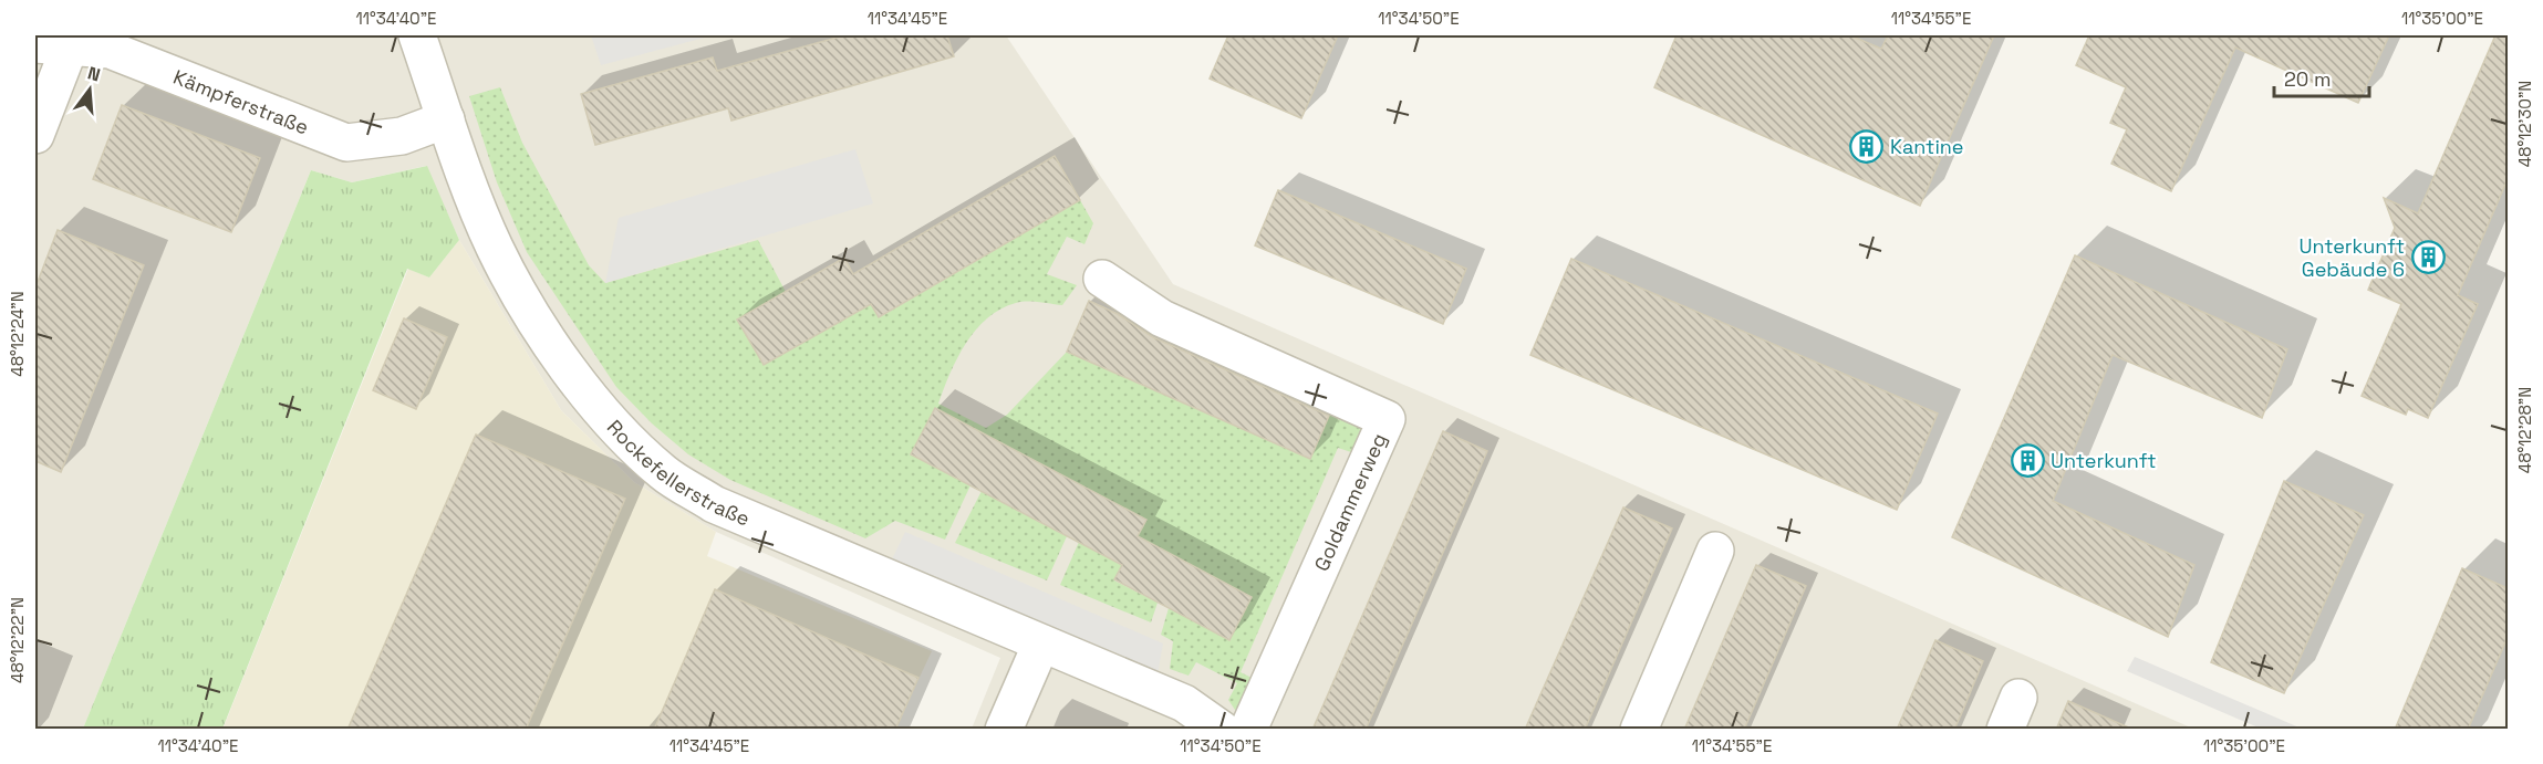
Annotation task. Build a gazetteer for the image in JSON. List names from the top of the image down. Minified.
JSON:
{"streets":{"street":["Kämpferstraße","Rockefellerstraße","Goldammerweg"]},"crossings":[["Kämpferstraße","Rockefellerstraße"]],"places":{"building":["Kantine","Unterkunft Gebäude 6","Unterkunft"]},"scale_bar":"20 m","north":"top","coordinates":["11°34'40\"E","11°34'45\"E","11°34'50\"E","11°34'55\"E","11°35'00\"E","48°12'30\"N","48°12'24\"N","48°12'28\"N","48°12'22\"N"]}
